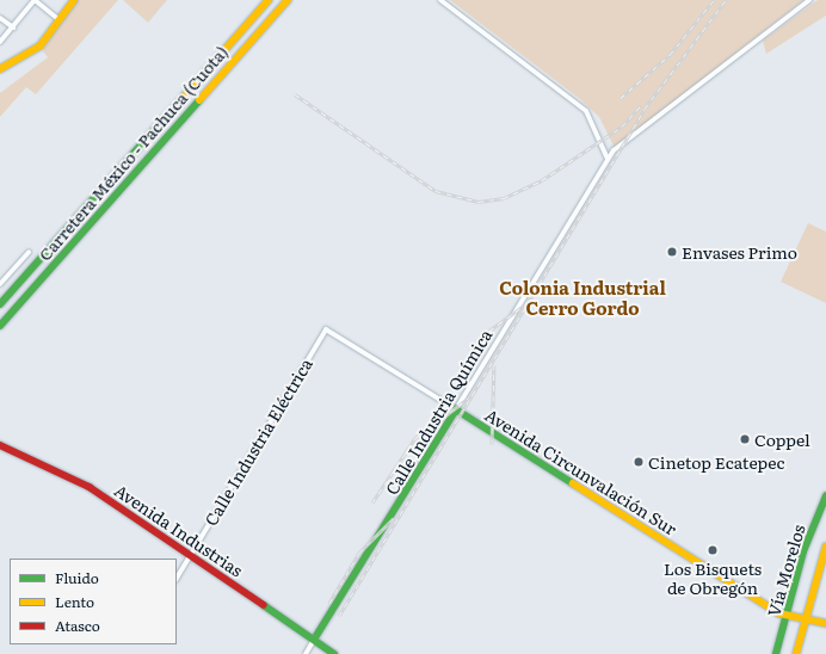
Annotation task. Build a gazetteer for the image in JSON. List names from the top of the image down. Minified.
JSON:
{"streets":{"main road":["Carretera México - Pachuca (Cuota)","Calle Industria Química","Avenida Circunvalación Sur","Avenida Industrias","Vía Morelos"],"street":["Calle Industria Eléctrica"]},"crossings":[["Calle Industria Química","Avenida Circunvalación Sur"],["Calle Industria Química","Avenida Industrias"],["Calle Industria Eléctrica","Avenida Circunvalación Sur"],["Calle Industria Eléctrica","Avenida Industrias"],["Avenida Circunvalación Sur","Vía Morelos"]],"districts":["Colonia Industrial Cerro Gordo"],"places":["Envases Primo","Coppel","Cinetop Ecatepec","Los Bisquets de Obregón"],"legend":["Fluido","Lento","Atasco"]}
